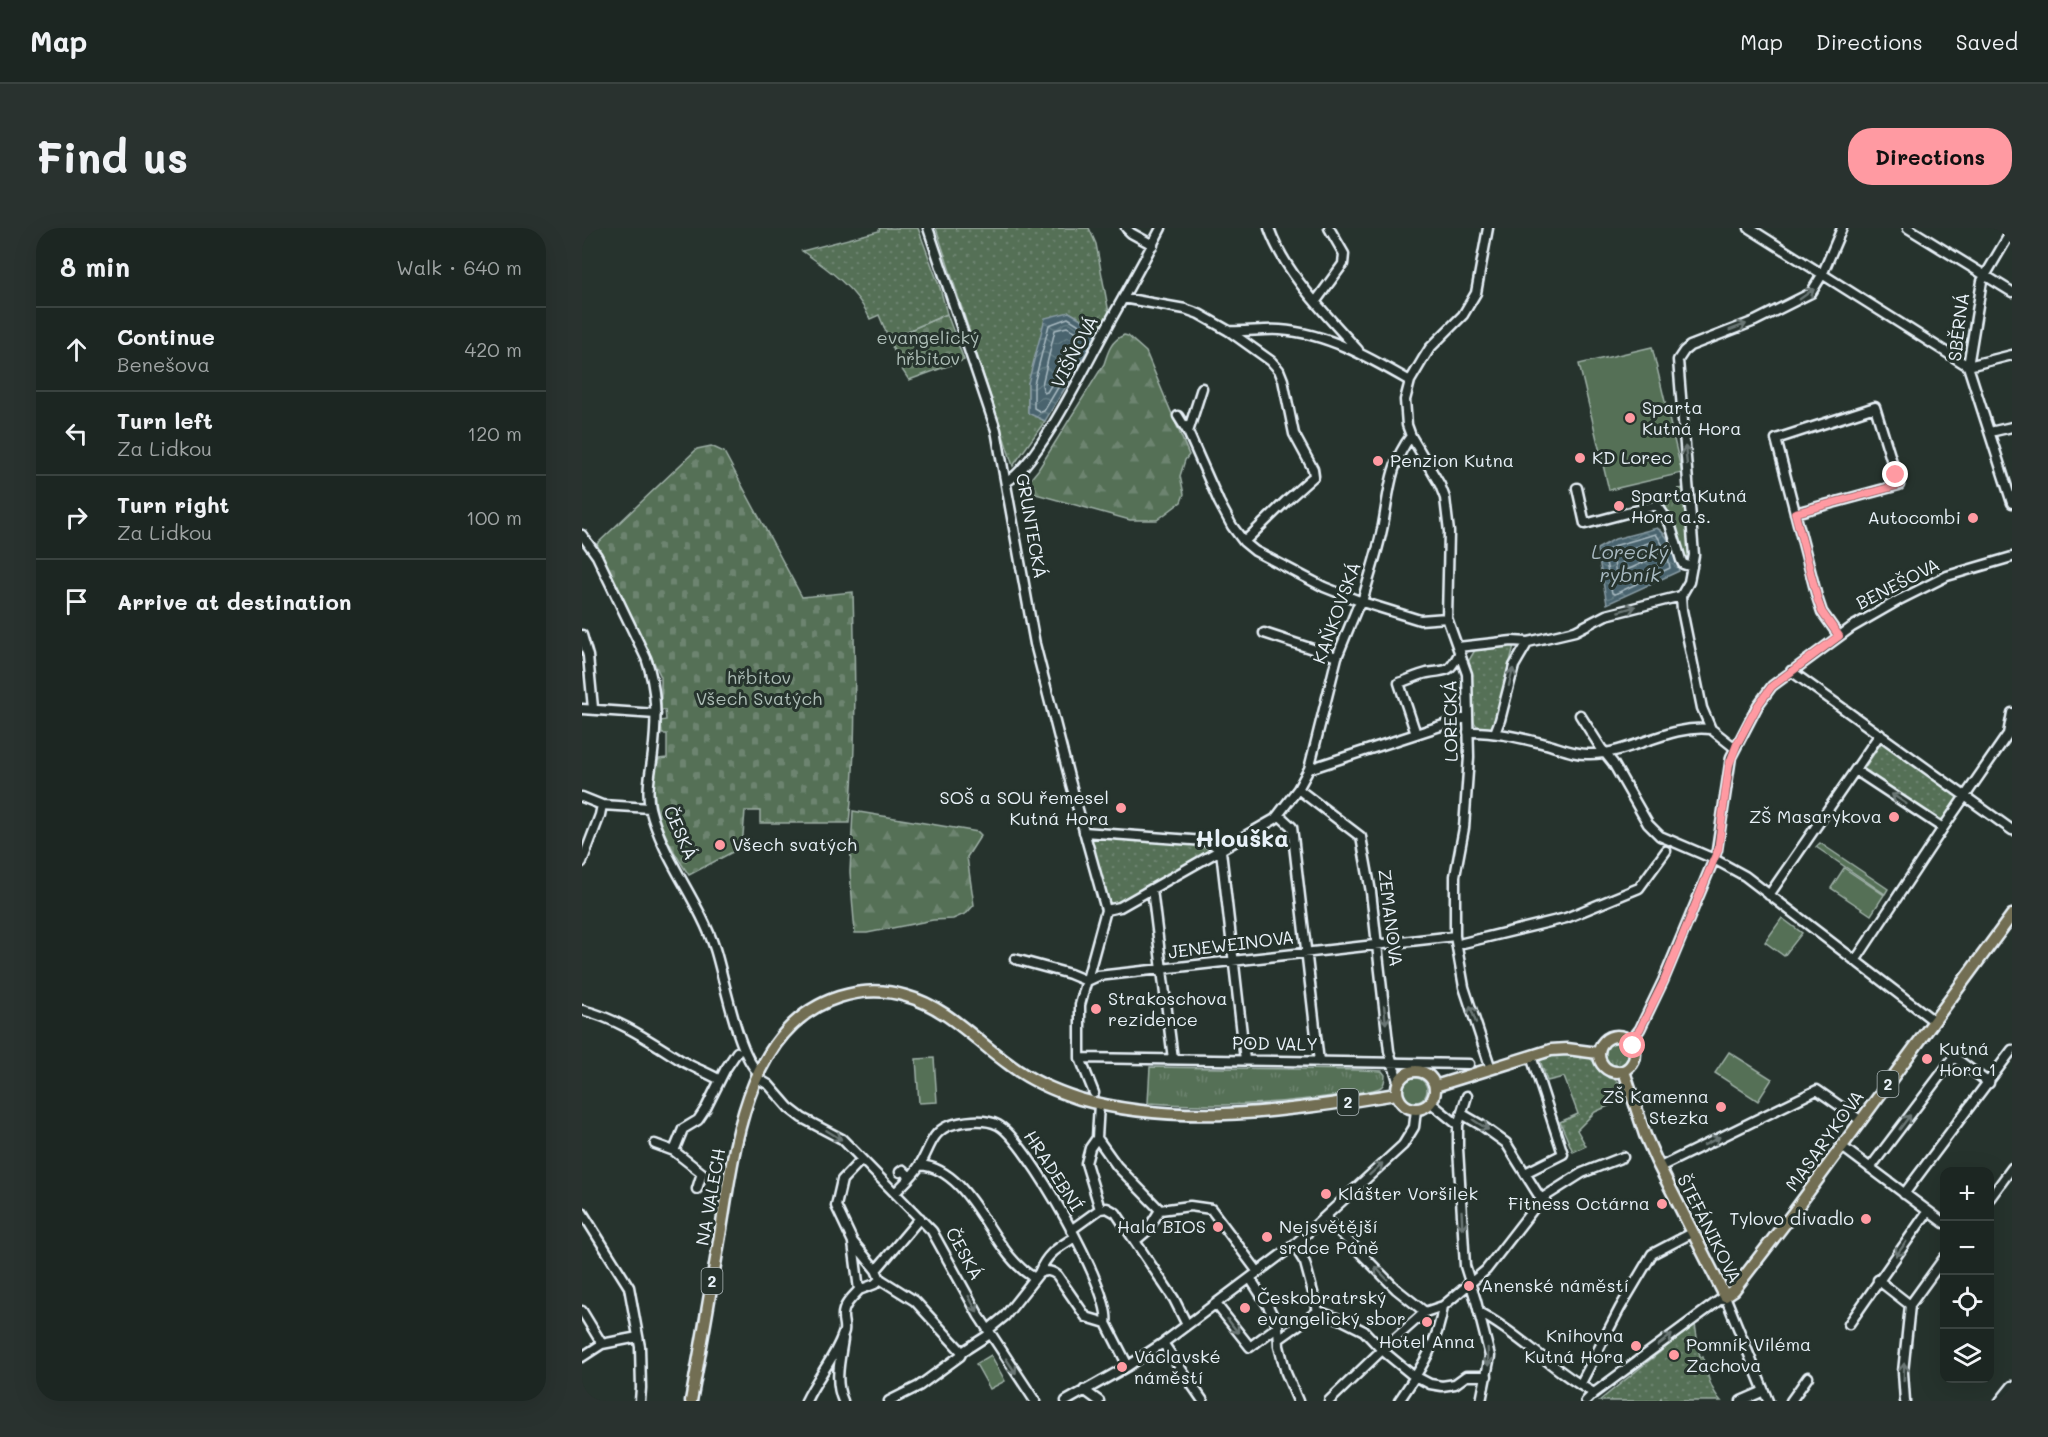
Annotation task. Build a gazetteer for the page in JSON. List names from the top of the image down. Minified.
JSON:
{"streets":{"main road":["2","MASARYKOVA","NA VALECH","ŠTEFÁNIKOVA"],"street":["SBĚRNÁ","VIŠŇOVÁ","GRUNTECKÁ","BENEŠOVA","KAŇKOVSKÁ","LORECKÁ","ČESKÁ","ZEMANOVA","JENEWEINOVA","POD VALY","HRADEBNÍ"]},"crossings":[["VIŠŇOVÁ","GRUNTECKÁ"],["BENEŠOVA","ŠTEFÁNIKOVA"],["KAŇKOVSKÁ","LORECKÁ"],["KAŇKOVSKÁ","ZEMANOVA"],["LORECKÁ","JENEWEINOVA"],["ČESKÁ","2"],["ČESKÁ","HRADEBNÍ"],["ČESKÁ","NA VALECH"],["ZEMANOVA","JENEWEINOVA"],["ZEMANOVA","POD VALY"],["ZEMANOVA","2"],["2","NA VALECH"],["MASARYKOVA","ŠTEFÁNIKOVA"]],"districts":["Hlouška"],"water":["Lorecký rybník"],"parks":["evangelický hřbitov","hřbitov Všech Svatých"],"places":["Sparta Kutná Hora","KD Lorec","Penzion Kutna","Sparta Kutná Hora a.s.","Autocombi","SOŠ a SOU řemesel Kutná Hora","ZŠ Masarykova","Všech svatých","Strakoschova rezidence","Kutná Hora 1","ZŠ Kamenna Stezka","Klášter Voršilek","Fitness Octárna","Tylovo divadlo","Hala BIOS","Nejsvětější srdce Páně","Anenské náměstí","Českobratrský evangelický sbor","Hotel Anna","Knihovna Kutná Hora","Pomník Viléma Zachova","Václavské náměstí"],"page":{"header":"Map","nav":["Map","Directions","Saved"],"buttons":"Directions","title":"Find us","heading":["8 min","Walk · 640 m"],"list":[["Continue","Benešova","420 m"],["Turn left","Za Lidkou","120 m"],["Turn right","Za Lidkou","100 m"],"Arrive at destination"],"map_buttons":["+","−"]}}
